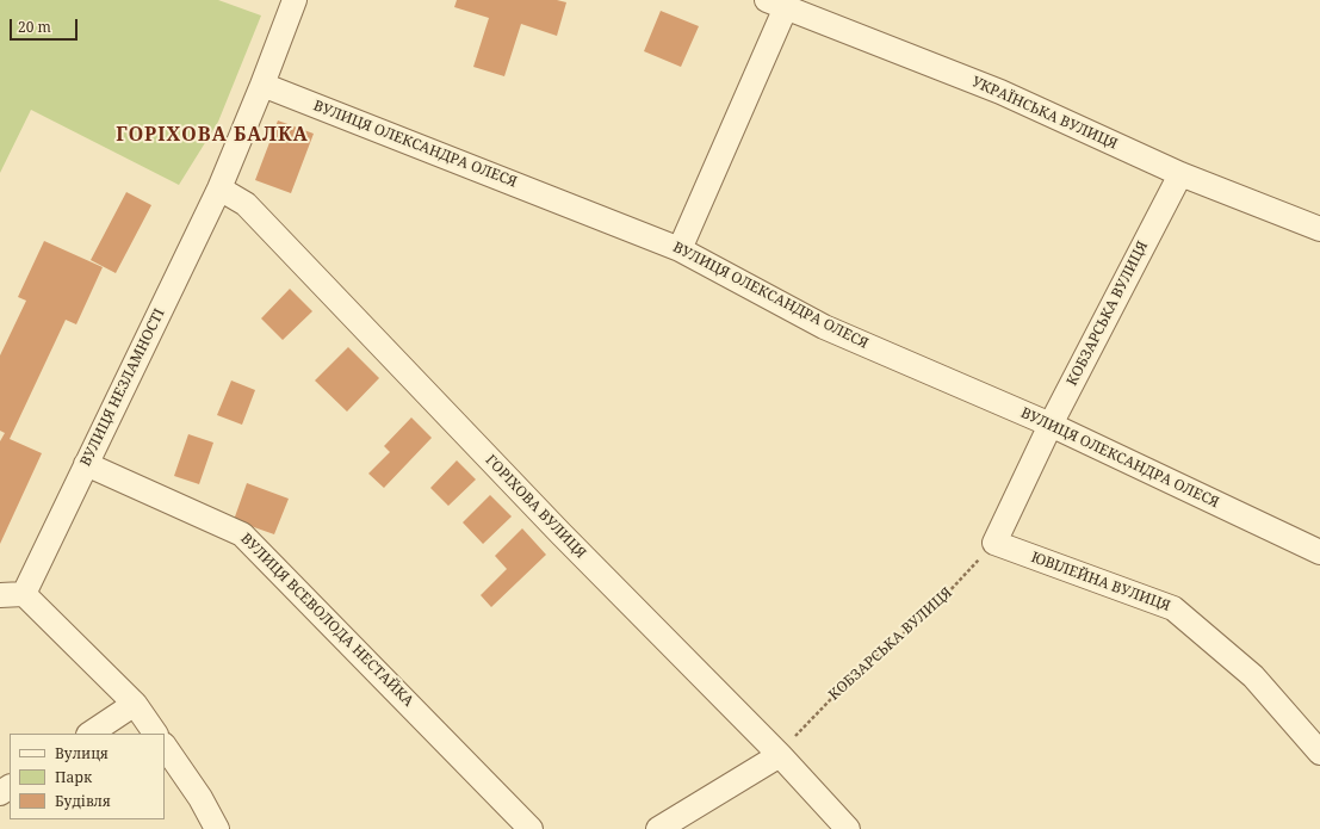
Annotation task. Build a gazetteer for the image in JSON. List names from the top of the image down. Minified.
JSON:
{"streets":{"street":["УКРАЇНСЬКА ВУЛИЦЯ","ВУЛИЦЯ ОЛЕКСАНДРА ОЛЕСЯ","КОБЗАРСЬКА ВУЛИЦЯ","ВУЛИЦЯ НЕЗЛАМНОСТІ","ГОРІХОВА ВУЛИЦЯ","ЮВІЛЕЙНА ВУЛИЦЯ","ВУЛИЦЯ ВСЕВОЛОДА НЕСТАЙКА"]},"crossings":[["УКРАЇНСЬКА ВУЛИЦЯ","КОБЗАРСЬКА ВУЛИЦЯ"],["ВУЛИЦЯ ОЛЕКСАНДРА ОЛЕСЯ","КОБЗАРСЬКА ВУЛИЦЯ"],["ВУЛИЦЯ ОЛЕКСАНДРА ОЛЕСЯ","ВУЛИЦЯ НЕЗЛАМНОСТІ"],["КОБЗАРСЬКА ВУЛИЦЯ","ГОРІХОВА ВУЛИЦЯ"],["КОБЗАРСЬКА ВУЛИЦЯ","ЮВІЛЕЙНА ВУЛИЦЯ"],["ВУЛИЦЯ НЕЗЛАМНОСТІ","ГОРІХОВА ВУЛИЦЯ"],["ВУЛИЦЯ НЕЗЛАМНОСТІ","ВУЛИЦЯ ВСЕВОЛОДА НЕСТАЙКА"]],"districts":["ГОРІХОВА БАЛКА"],"legend":["Вулиця","Парк","Будівля"],"scale_bar":"20 m"}
